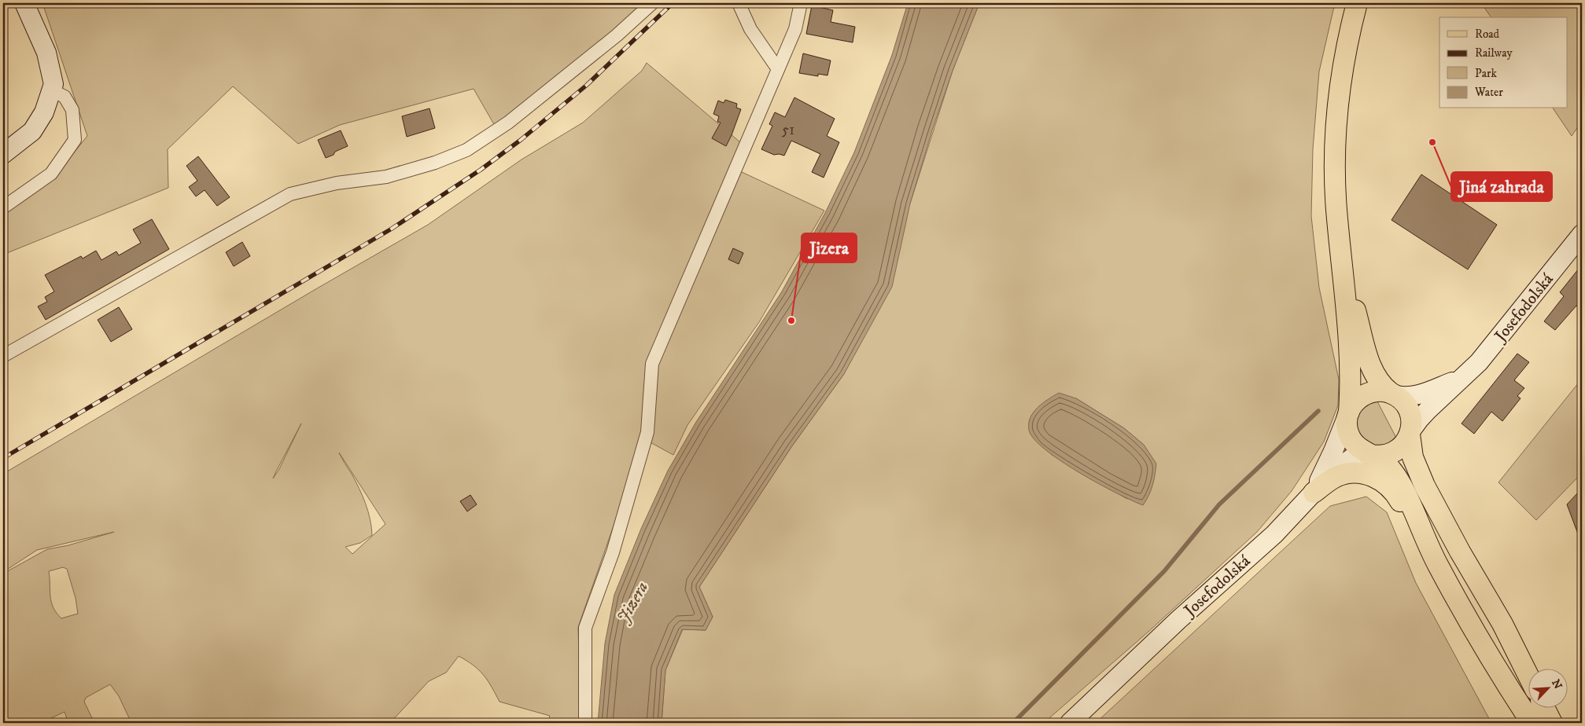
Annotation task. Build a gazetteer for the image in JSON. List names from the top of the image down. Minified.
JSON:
{"streets":{"main road":["Josefodolská"]},"water":["Jizera"],"places":["Jiná zahrada","Jizera"],"house_numbers":["51"],"legend":["Road","Railway","Park","Water"],"north":"top right"}
